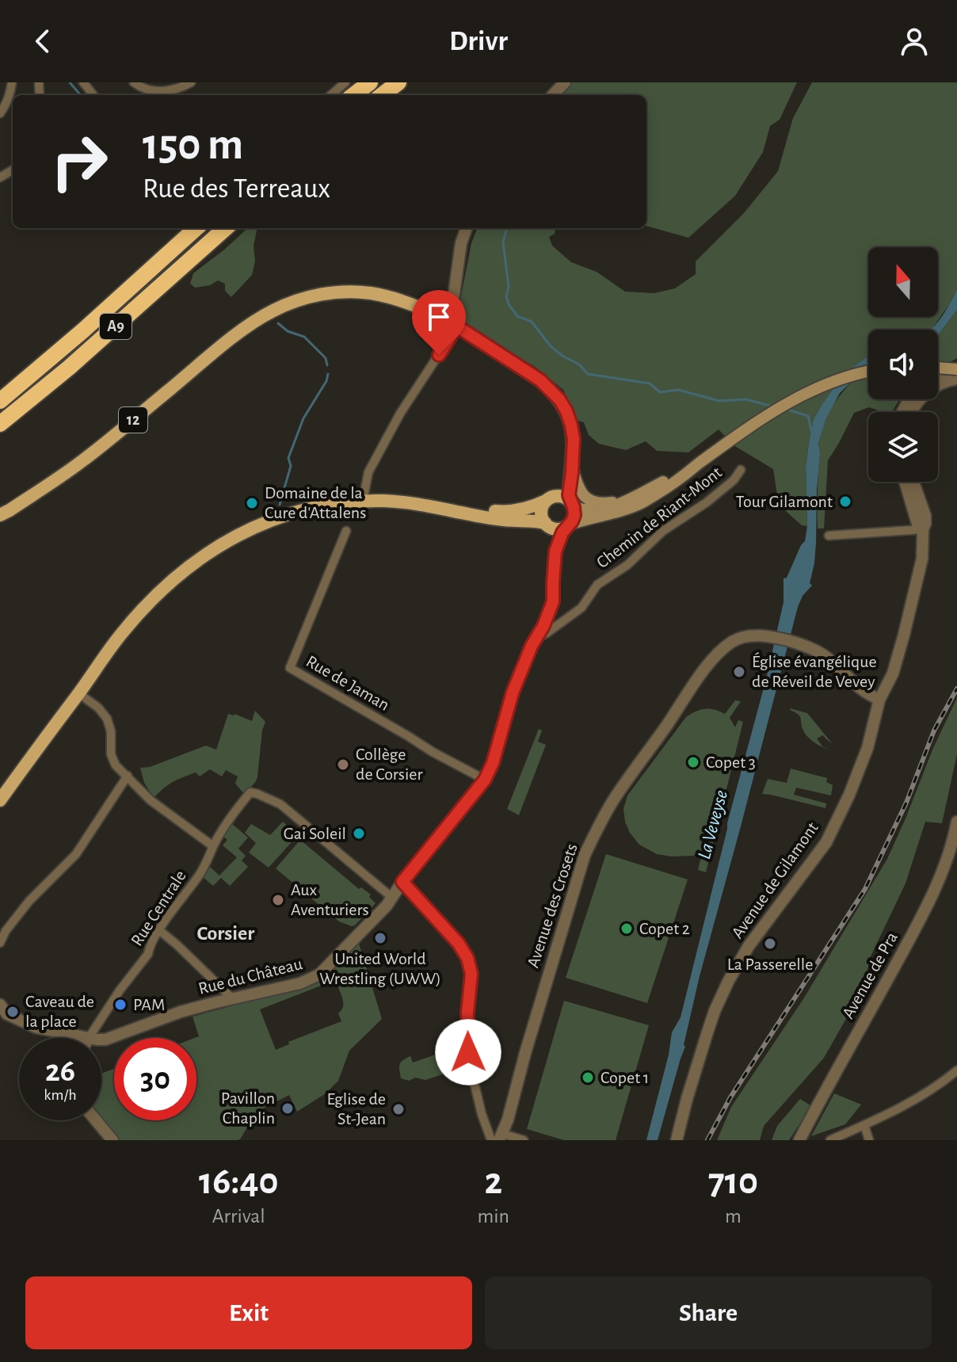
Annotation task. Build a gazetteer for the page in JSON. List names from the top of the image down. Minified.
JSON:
{"streets":{"highway":["A9"],"main road":["12"],"street":["Chemin de Riant-Mont","Rue de Jaman","Avenue de Gilamont","Avenue des Crosets","Rue Centrale","Avenue de Pra","Rue du Château"]},"crossings":[["Chemin de Riant-Mont","Rue du Château"],["Rue de Jaman","Rue du Château"],["Avenue de Gilamont","Avenue des Crosets"],["Rue Centrale","Rue du Château"]],"districts":["Corsier"],"water":["La Veveyse"],"places":["Tour Gilamont","Domaine de la Cure d'Attalens","Église évangélique de Réveil de Vevey","Copet 3","Collège de Corsier","Gai Soleil","Aux Aventuriers","Copet 2","United World Wrestling (UWW)","La Passerelle","PAM","Caveau de la place","Copet 1","Pavillon Chaplin","Eglise de St-Jean"],"north":"top","page":{"header":"Drivr","turn":["150 m","Rue des Terreaux"],"speed":"26 km/h","limit":"30","eta":["16:40","Arrival","2","min","710","m"],"buttons":["Exit","Share"]}}
